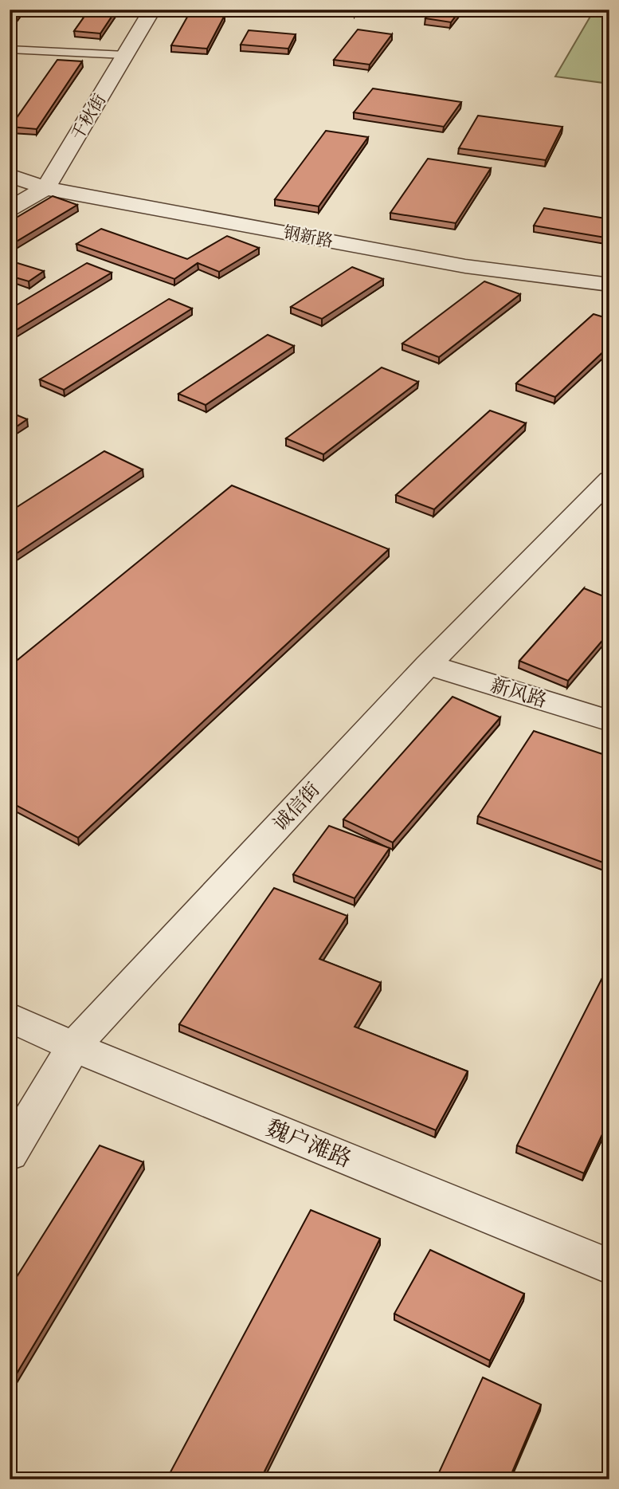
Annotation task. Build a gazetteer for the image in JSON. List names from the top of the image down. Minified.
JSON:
{"streets":{"street":["千秋街","钢新路","新风路","诚信街","魏户滩路"]},"crossings":[["千秋街","钢新路"],["新风路","诚信街"],["诚信街","魏户滩路"]]}
